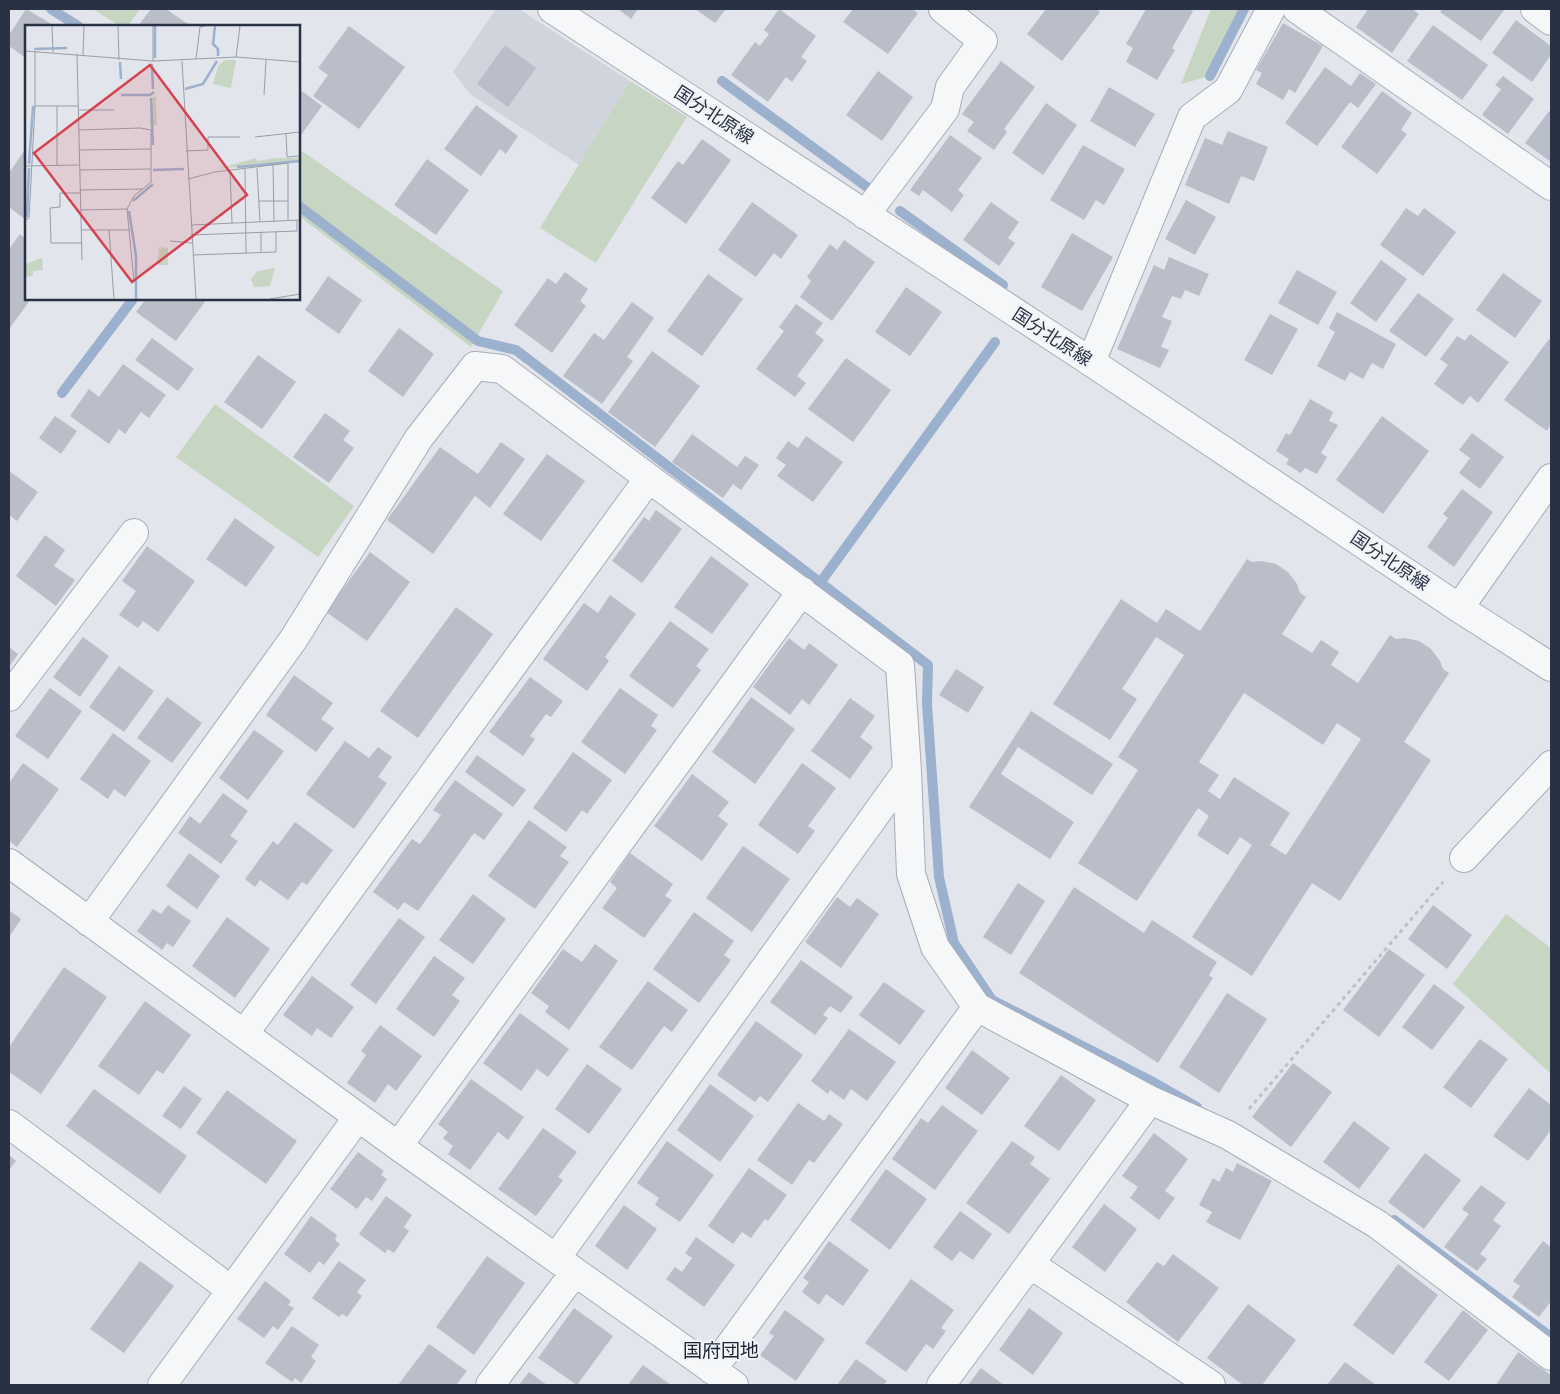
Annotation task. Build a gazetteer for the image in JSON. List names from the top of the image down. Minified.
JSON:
{"streets":{"street":["国分北原線"]},"districts":["国府団地"]}
